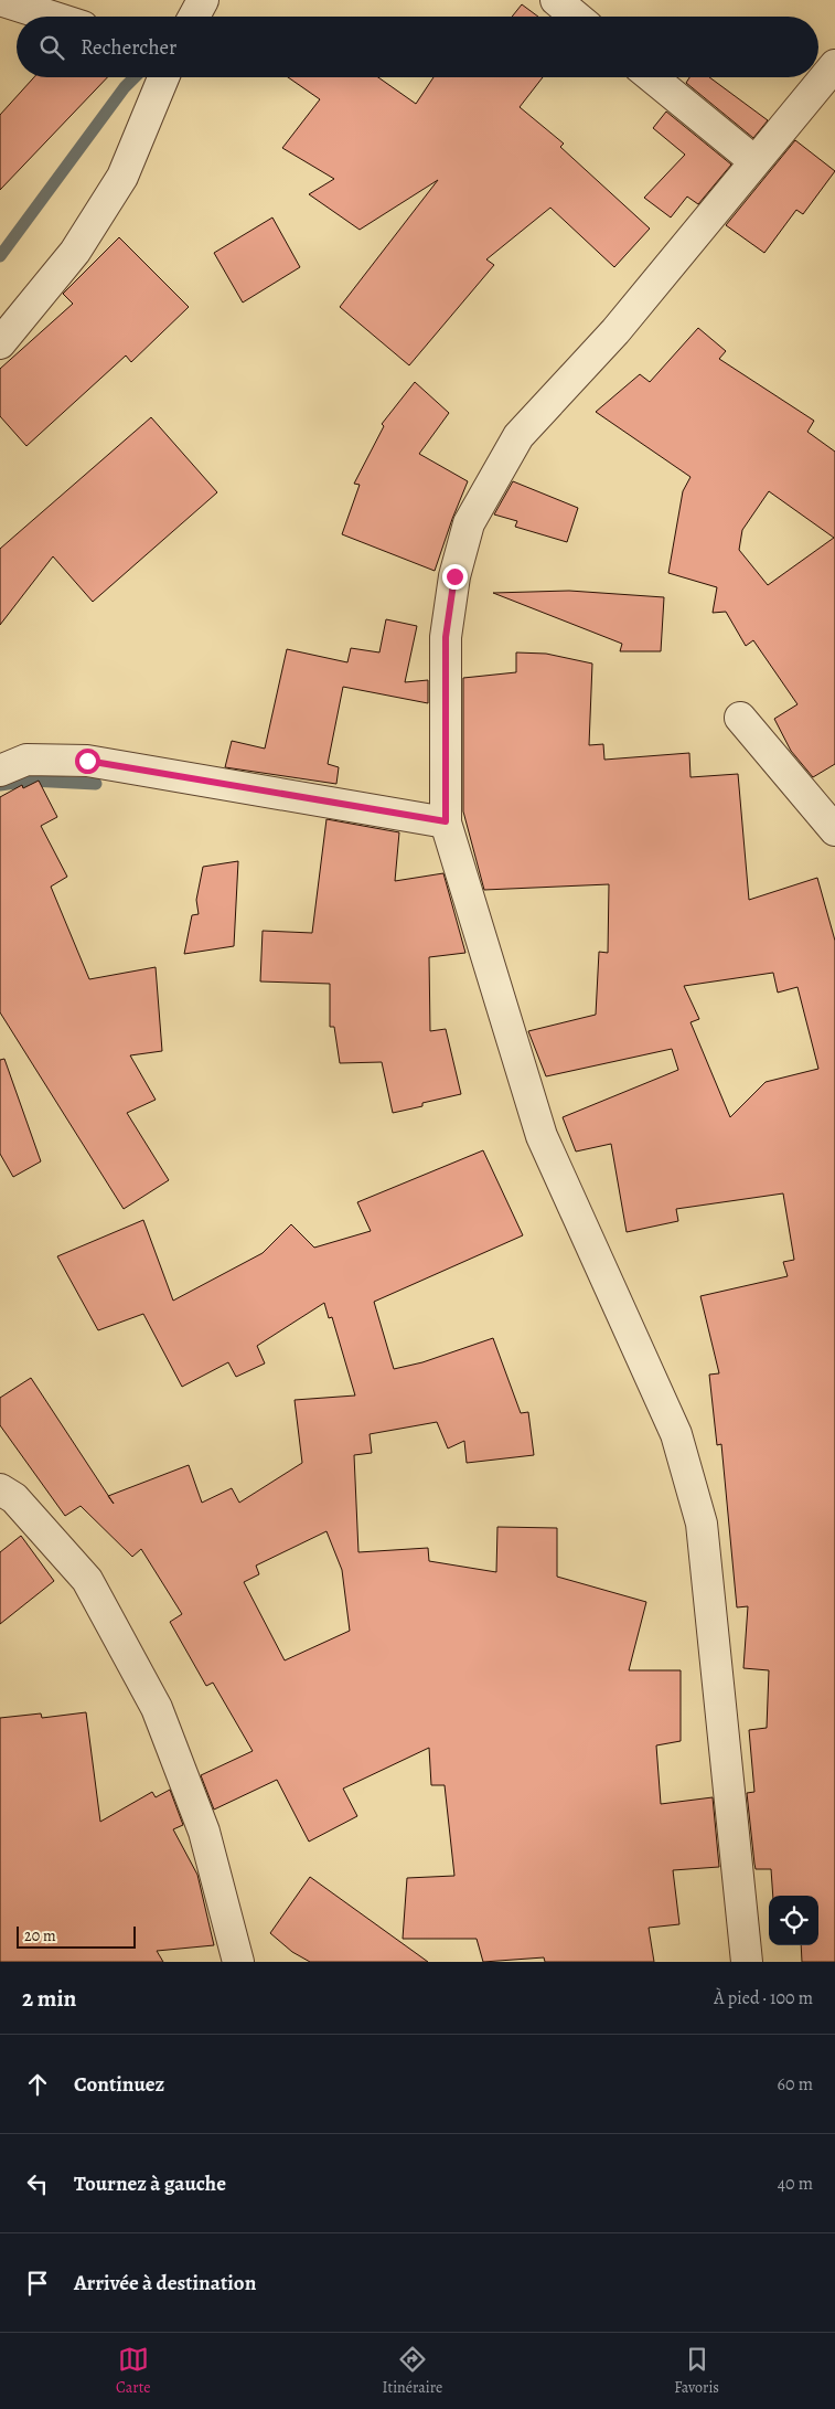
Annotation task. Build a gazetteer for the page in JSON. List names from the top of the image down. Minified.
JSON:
{"scale_bar":"20 m","page":{"search":"Rechercher","scale":"20 m","heading":["2 min","À pied · 100 m"],"list":[["Continuez","60 m"],["Tournez à gauche","40 m"],"Arrivée à destination"],"nav":["Carte","Itinéraire","Favoris"]}}
